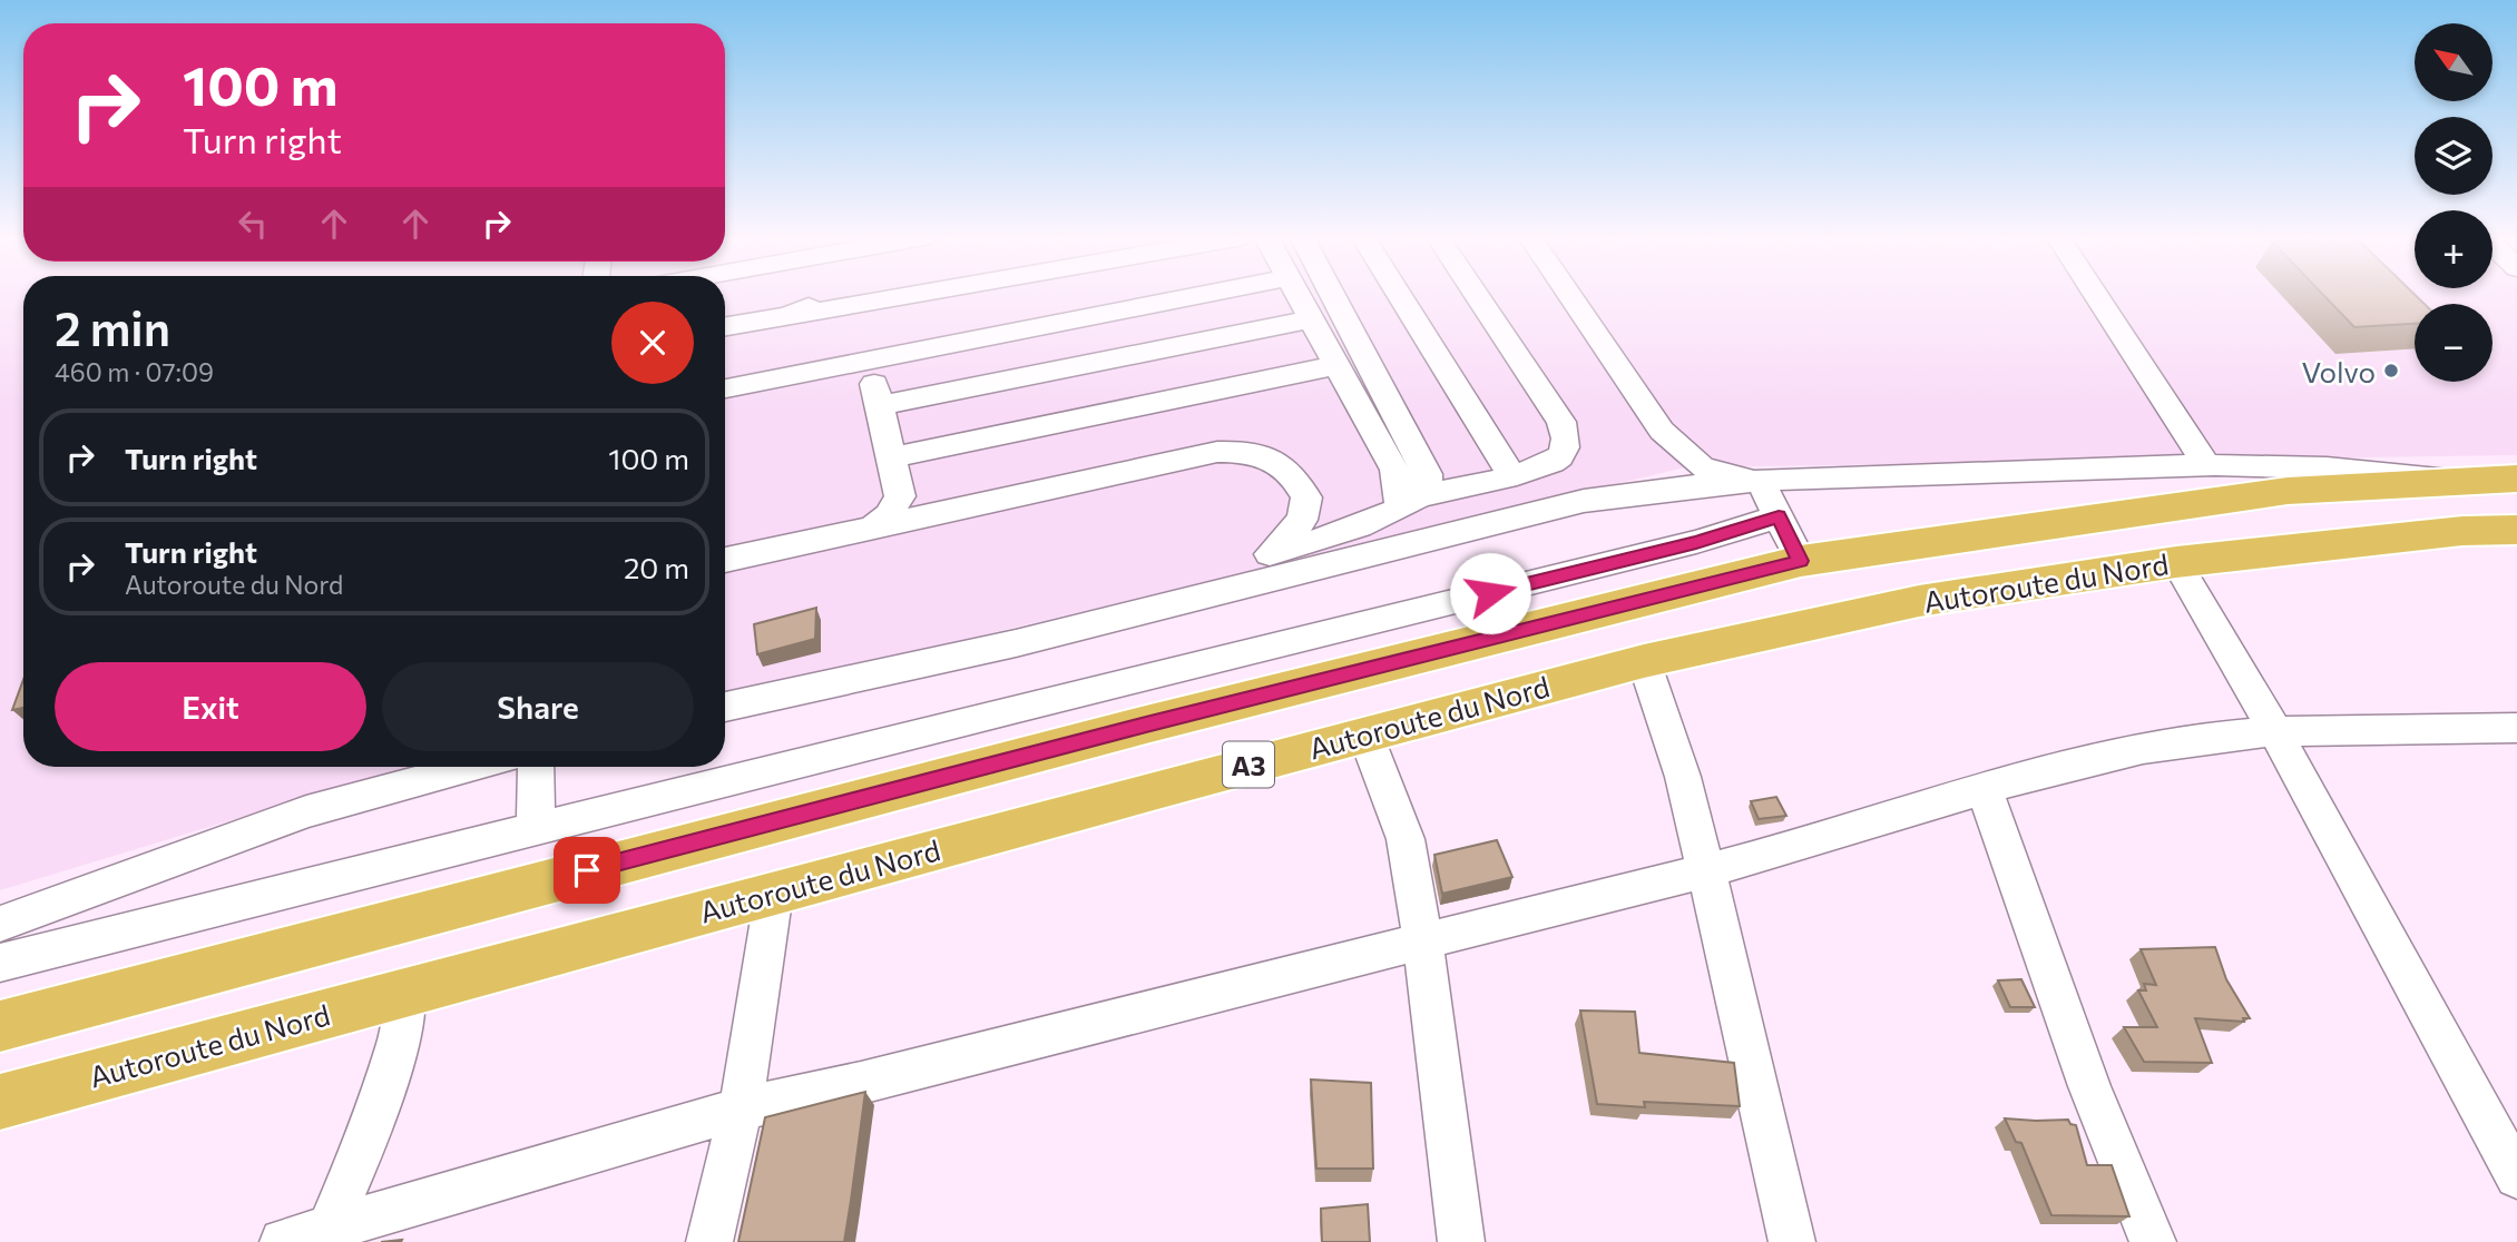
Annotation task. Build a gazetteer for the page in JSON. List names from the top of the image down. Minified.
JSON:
{"streets":{"highway":["Autoroute du Nord","A3"]},"places":["Volvo"],"north":"top left","page":{"map_buttons":["+","−"],"turn":["100 m","Turn right"],"heading":["2 min","460 m · 07:09"],"list":[{"name":"Turn right","value":"100 m"},{"name":"Turn right","note":"Autoroute du Nord","value":"20 m"}],"buttons":["Exit","Share"]}}
